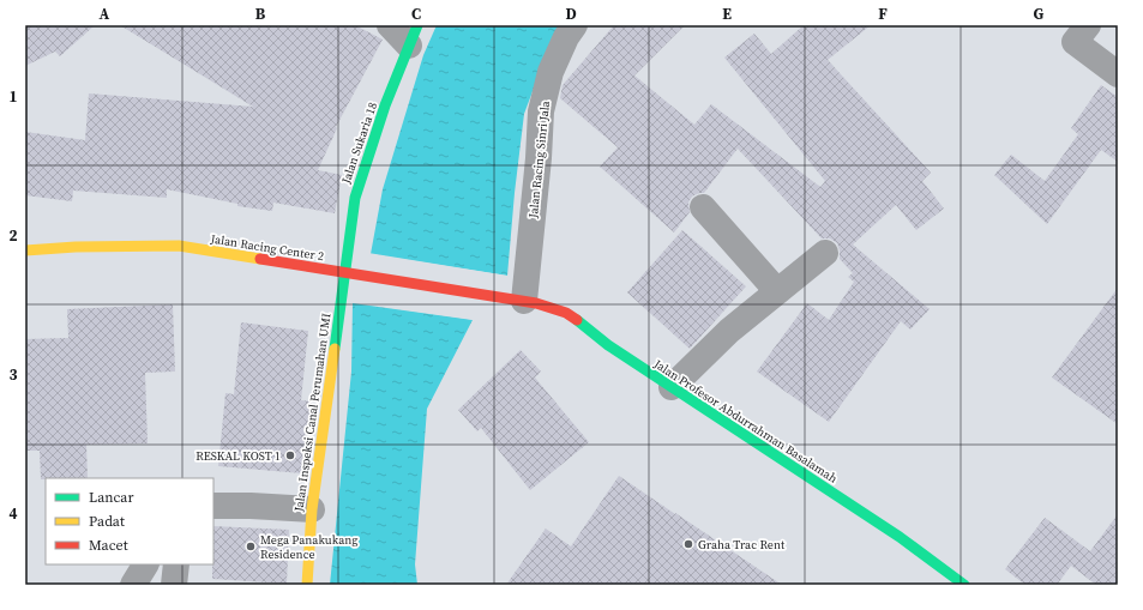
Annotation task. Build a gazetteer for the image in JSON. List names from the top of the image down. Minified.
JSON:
{"streets":{"street":["Jalan Sukaria 18","Jalan Racing Sinri Jala","Jalan Racing Center 2","Jalan Inspeksi Canal Perumahan UMI","Jalan Profesor Abdurrahman Basalamah"]},"crossings":[["Jalan Sukaria 18","Jalan Racing Center 2"],["Jalan Sukaria 18","Jalan Inspeksi Canal Perumahan UMI"],["Jalan Racing Sinri Jala","Jalan Racing Center 2"],["Jalan Racing Sinri Jala","Jalan Profesor Abdurrahman Basalamah"],["Jalan Racing Center 2","Jalan Inspeksi Canal Perumahan UMI"],["Jalan Racing Center 2","Jalan Profesor Abdurrahman Basalamah"]],"places":["RESKAL KOST 1","Graha Trac Rent","Mega Panakukang Residence"],"legend":["Lancar","Padat","Macet"],"grid":{"columns":["A","B","C","D","E","F","G"],"rows":["1","2","3","4"]}}
